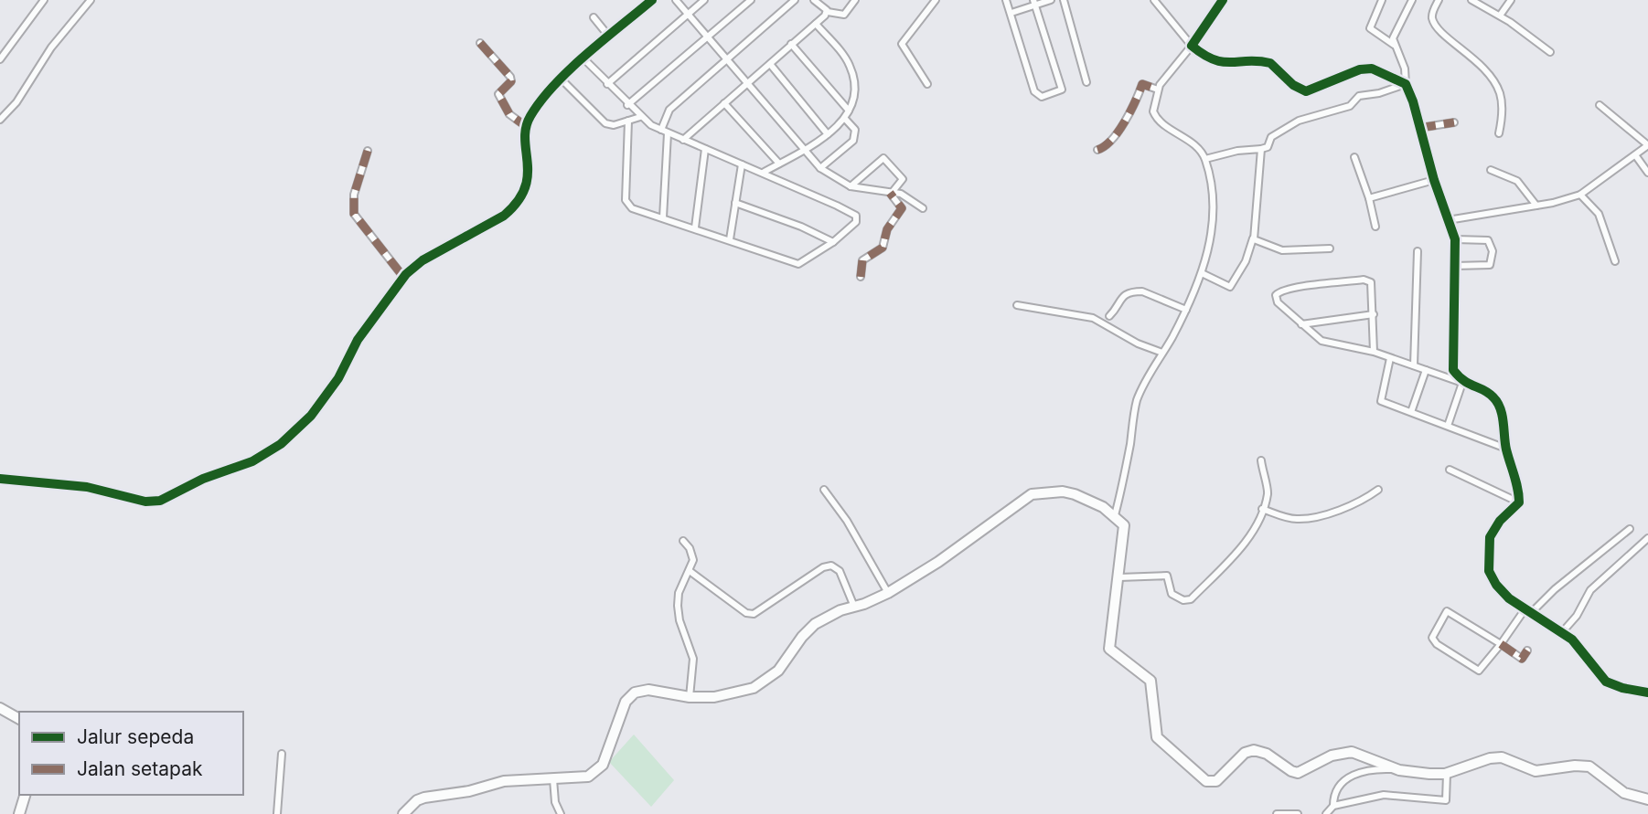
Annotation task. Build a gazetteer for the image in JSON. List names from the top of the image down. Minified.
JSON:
{"legend":["Jalur sepeda","Jalan setapak"]}
